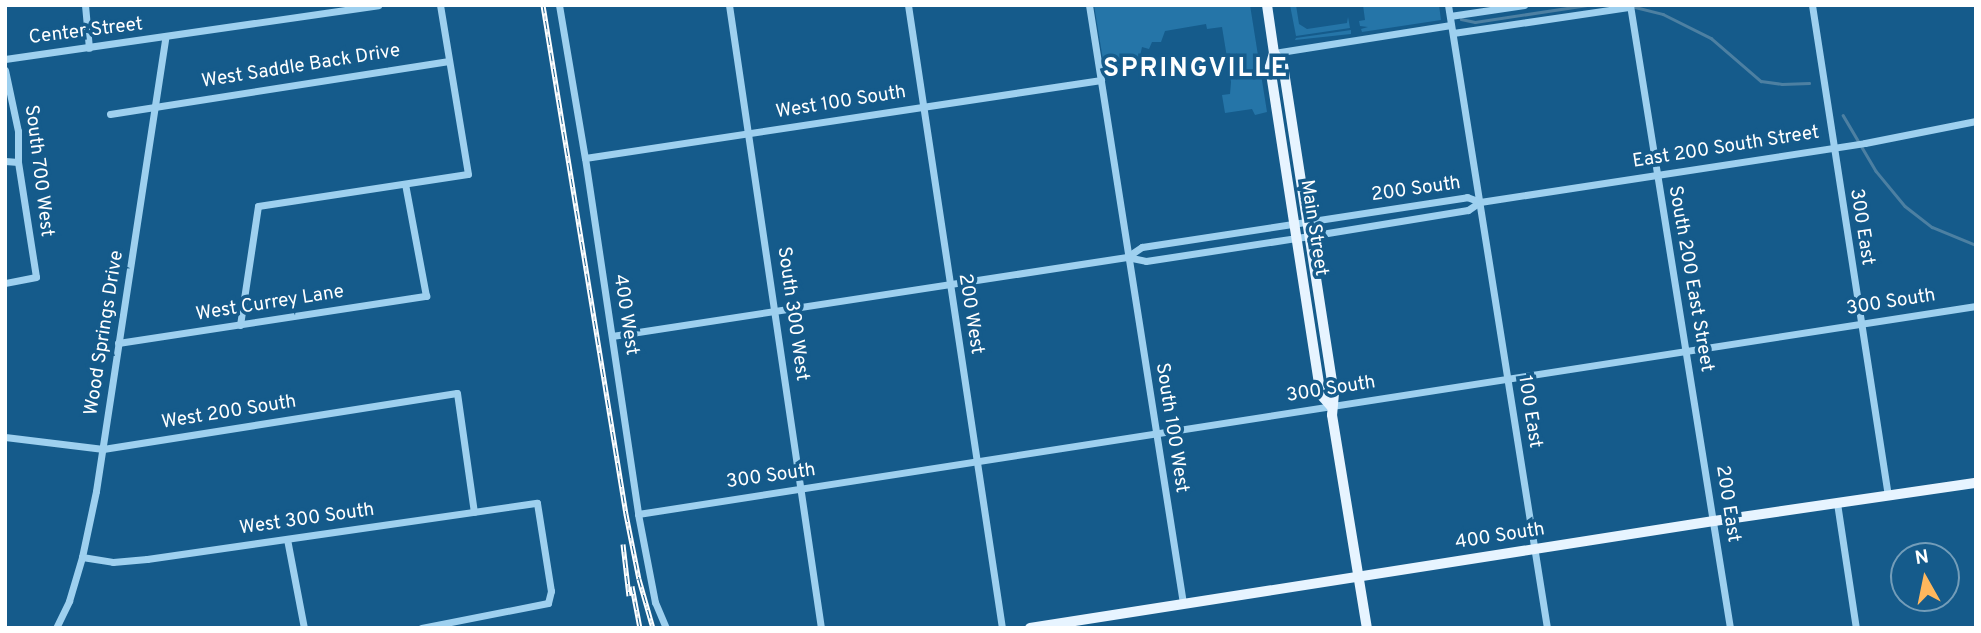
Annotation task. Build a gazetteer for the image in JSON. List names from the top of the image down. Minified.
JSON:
{"streets":{"main road":["Main Street","400 South"],"street":["Center Street","West Saddle Back Drive","West 100 South","East 200 South Street","South 700 West","200 South","300 East","South 200 East Street","300 South","West Currey Lane","South 300 West","200 West","400 West","Wood Springs Drive","100 East","West 200 South","South 100 West","200 East","West 300 South"]},"crossings":[["Center Street","Wood Springs Drive"],["West Saddle Back Drive","Wood Springs Drive"],["West 100 South","South 300 West"],["West 100 South","200 West"],["West 100 South","400 West"],["West 100 South","South 100 West"],["East 200 South Street","200 South"],["East 200 South Street","300 East"],["East 200 South Street","South 200 East Street"],["East 200 South Street","100 East"],["200 South","Main Street"],["200 South","100 East"],["200 South","South 100 West"],["300 East","300 South"],["300 East","400 South"],["Main Street","300 South"],["Main Street","400 South"],["South 200 East Street","300 South"],["South 200 East Street","200 East"],["300 South","South 300 West"],["300 South","200 West"],["300 South","400 West"],["300 South","100 East"],["300 South","South 100 West"],["West Currey Lane","Wood Springs Drive"],["Wood Springs Drive","West 200 South"],["Wood Springs Drive","West 300 South"],["100 East","400 South"],["West 200 South","West 300 South"],["South 100 West","400 South"],["200 East","400 South"]],"districts":["SPRINGVILLE"],"north":"top"}
